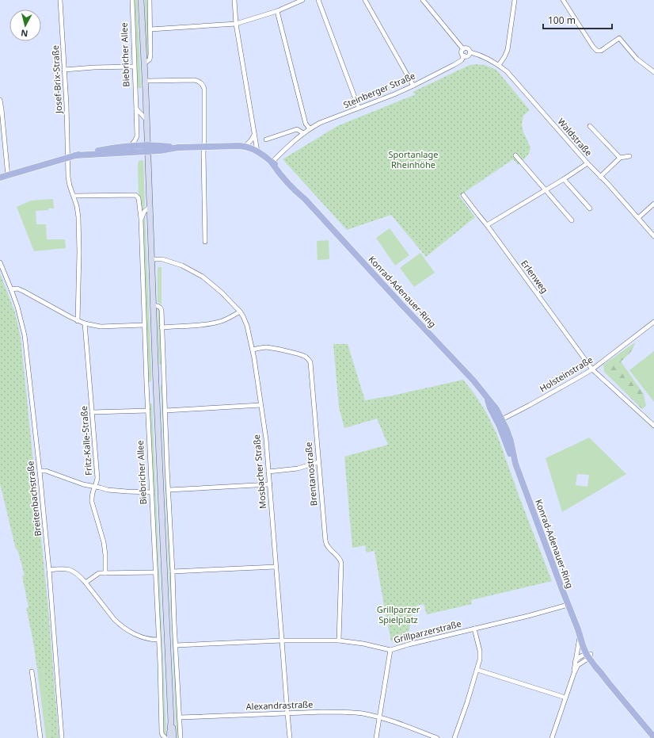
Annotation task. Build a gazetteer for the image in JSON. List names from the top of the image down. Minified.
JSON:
{"streets":{"main road":["Biebricher Allee","Konrad-Adenauer-Ring"],"street":["Josef-Brix-Straße","Steinberger Straße","Waldstraße","Erlenweg","Holsteinstraße","Fritz-Kalle-Straße","Mosbacher Straße","Brentanostraße","Breitenbachstraße","Grillparzerstraße","Alexandrastraße"]},"crossings":[["Biebricher Allee","Konrad-Adenauer-Ring"],["Biebricher Allee","Mosbacher Straße"],["Steinberger Straße","Waldstraße"],["Steinberger Straße","Konrad-Adenauer-Ring"],["Erlenweg","Holsteinstraße"],["Konrad-Adenauer-Ring","Holsteinstraße"],["Konrad-Adenauer-Ring","Grillparzerstraße"],["Mosbacher Straße","Brentanostraße"],["Mosbacher Straße","Grillparzerstraße"],["Mosbacher Straße","Alexandrastraße"],["Brentanostraße","Grillparzerstraße"]],"parks":["Sportanlage Rheinhöhe","Grillparzer Spielplatz"],"scale_bar":"100 m","north":"bottom"}
